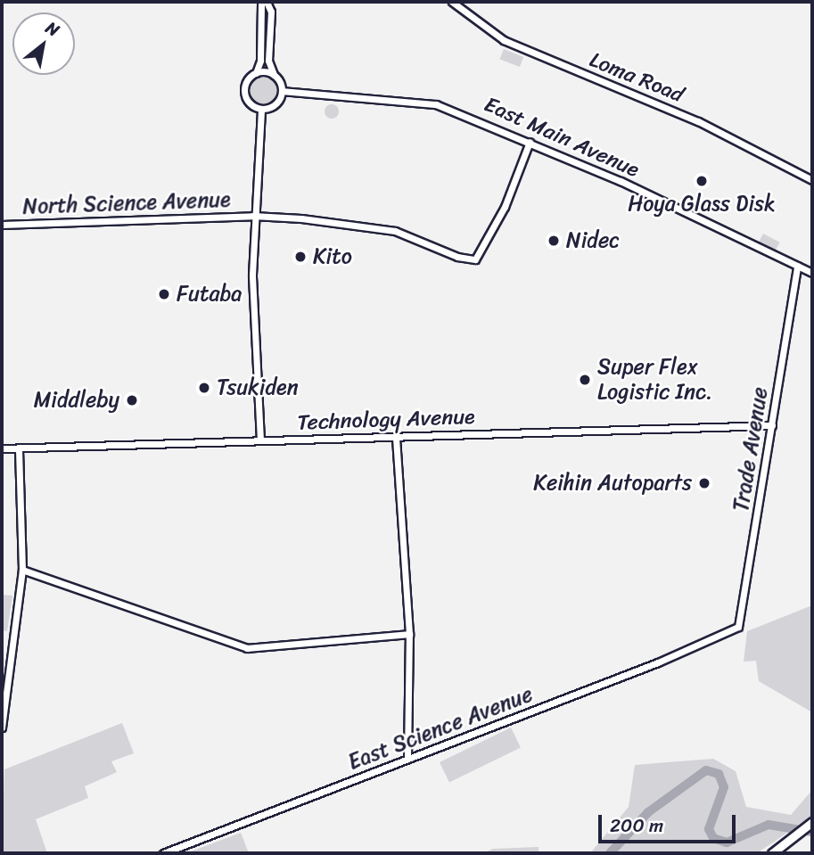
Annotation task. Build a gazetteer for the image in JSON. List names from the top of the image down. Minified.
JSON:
{"streets":{"street":["Loma Road","East Main Avenue","North Science Avenue","Technology Avenue","Trade Avenue","East Science Avenue"]},"crossings":[["East Main Avenue","North Science Avenue"],["East Main Avenue","Trade Avenue"],["Technology Avenue","Trade Avenue"],["Trade Avenue","East Science Avenue"]],"places":["Hoya Glass Disk","Nidec","Kito","Futaba","Super Flex Logistic Inc.","Tsukiden","Middleby","Keihin Autoparts"],"scale_bar":"200 m","north":"top right"}
